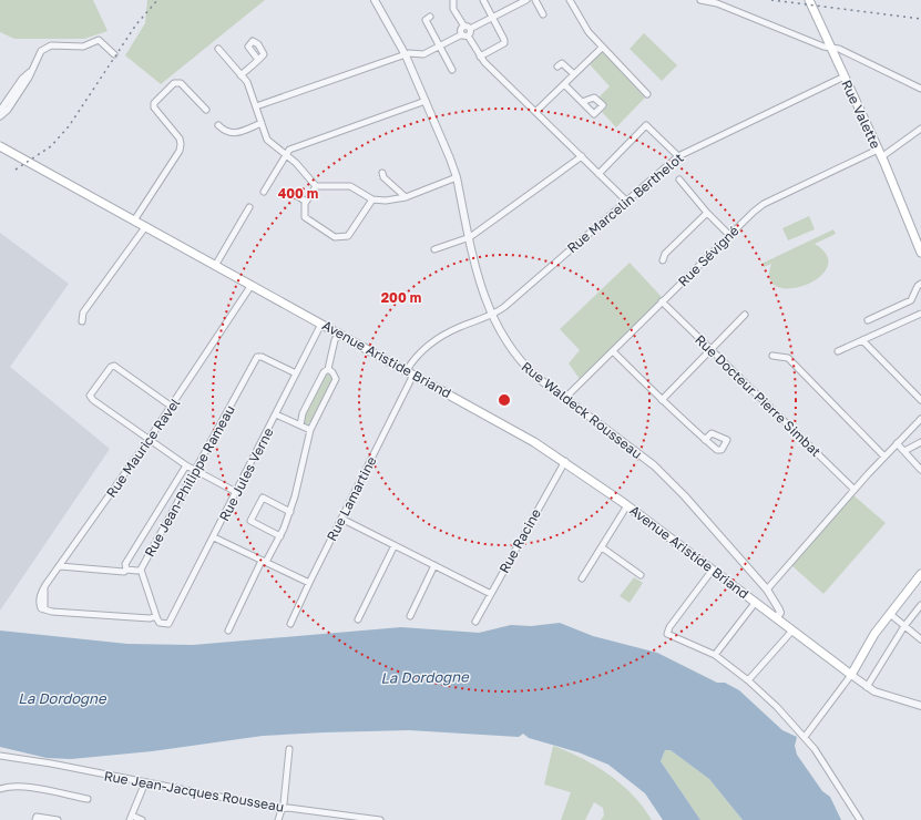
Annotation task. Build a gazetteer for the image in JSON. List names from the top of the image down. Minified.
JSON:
{"streets":{"main road":["Rue Valette","Avenue Aristide Briand"],"street":["Rue Marcelin Berthelot","Rue Sévigné","Rue Docteur Pierre Simbat","Rue Waldeck Rousseau","Rue Maurice Ravel","Rue Jules Verne","Rue Jean-Philippe Rameau","Rue Lamartine","Rue Racine","Rue Jean-Jacques Rousseau"]},"crossings":[["Rue Valette","Rue Marcelin Berthelot"],["Rue Valette","Rue Sévigné"],["Rue Marcelin Berthelot","Avenue Aristide Briand"],["Rue Marcelin Berthelot","Rue Waldeck Rousseau"],["Rue Marcelin Berthelot","Rue Lamartine"],["Rue Sévigné","Rue Docteur Pierre Simbat"],["Rue Sévigné","Rue Waldeck Rousseau"],["Avenue Aristide Briand","Rue Waldeck Rousseau"],["Avenue Aristide Briand","Rue Maurice Ravel"],["Avenue Aristide Briand","Rue Jules Verne"],["Avenue Aristide Briand","Rue Lamartine"],["Avenue Aristide Briand","Rue Racine"],["Rue Maurice Ravel","Rue Jules Verne"],["Rue Jules Verne","Rue Jean-Philippe Rameau"]],"water":["La Dordogne"],"rings":["400 m","200 m"]}
